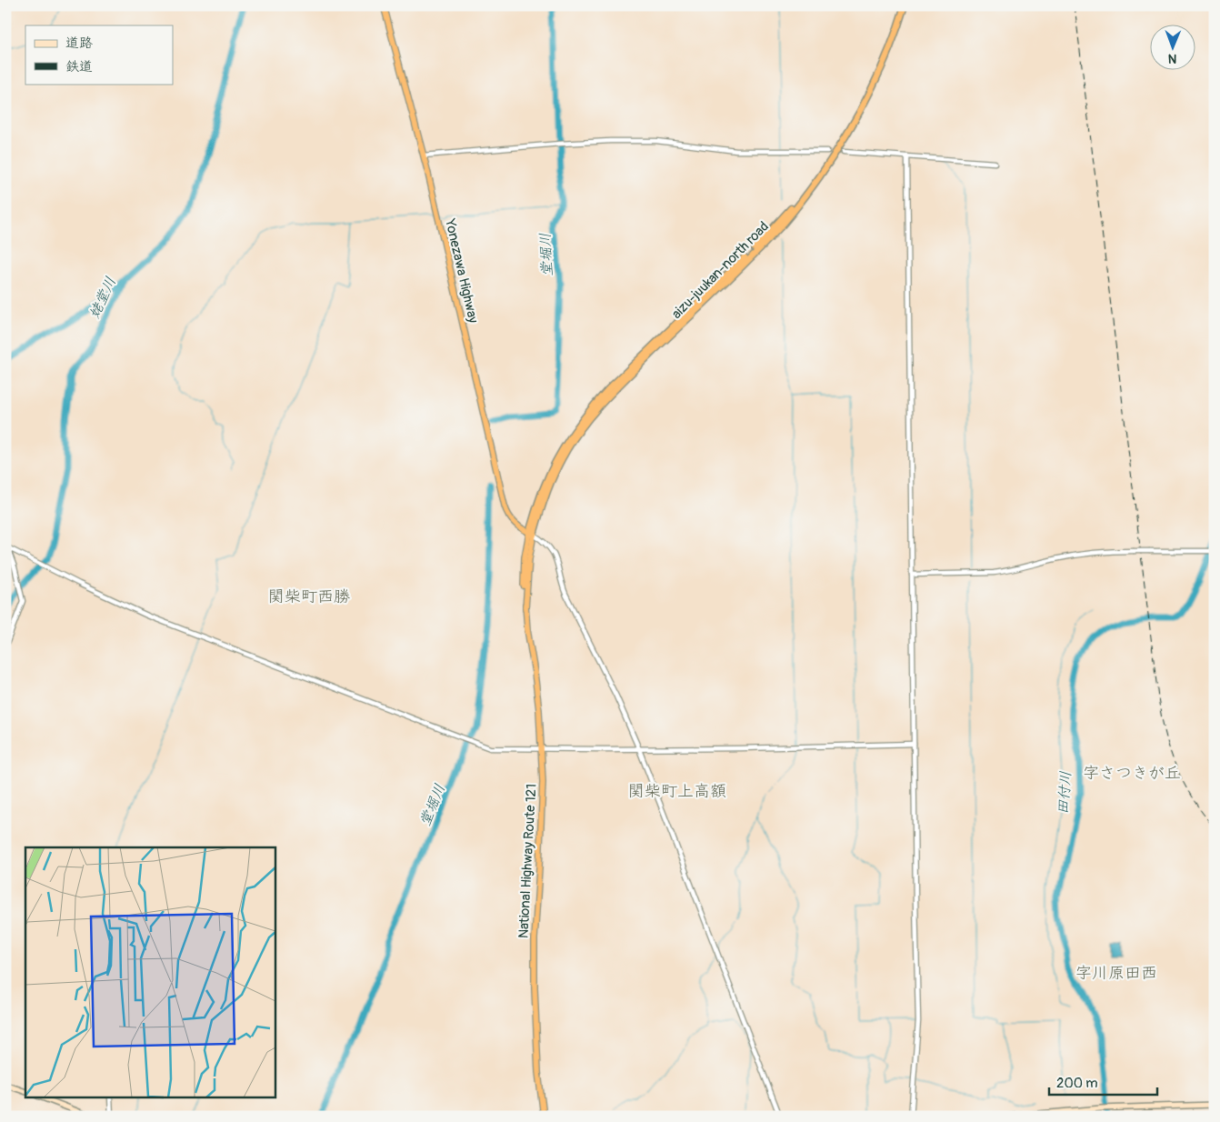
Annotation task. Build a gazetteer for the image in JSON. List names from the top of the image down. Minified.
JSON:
{"streets":{"highway":["aizu-juukan-north road","Yonezawa Highway","National Highway Route 121"]},"crossings":[["aizu-juukan-north road","Yonezawa Highway"],["aizu-juukan-north road","National Highway Route 121"],["Yonezawa Highway","National Highway Route 121"]],"districts":["関柴町西勝","字さつきが丘","関柴町上高額","字川原田西"],"water":["堂堀川","姥堂川","田付川"],"legend":["道路","鉄道"],"scale_bar":"200 m","north":"bottom"}
